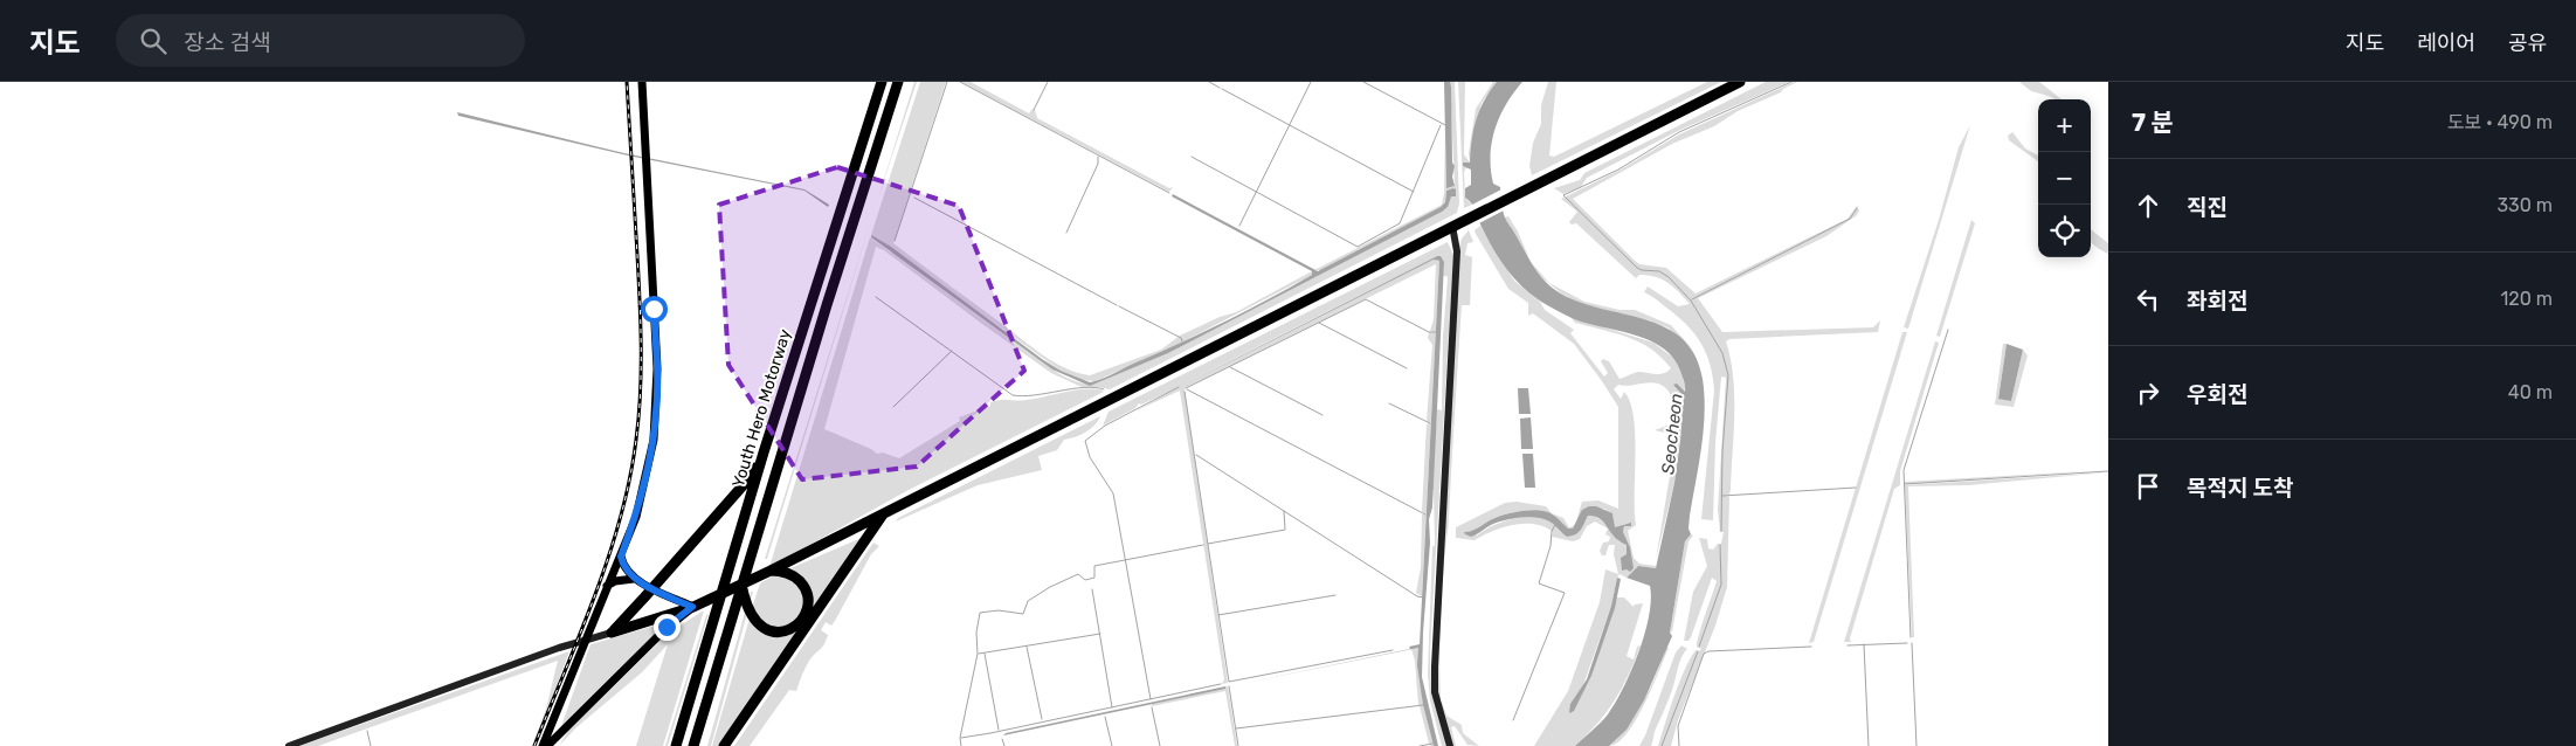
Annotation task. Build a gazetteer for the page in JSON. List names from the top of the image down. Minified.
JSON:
{"streets":{"highway":["Youth Hero Motorway"]},"water":["Seocheon"],"page":{"header":"지도","search":"장소 검색","nav":["지도","레이어","공유"],"heading":["7 분","도보 · 490 m"],"map_buttons":["+","−"],"list":[["직진","330 m"],["좌회전","120 m"],["우회전","40 m"],"목적지 도착"]}}
